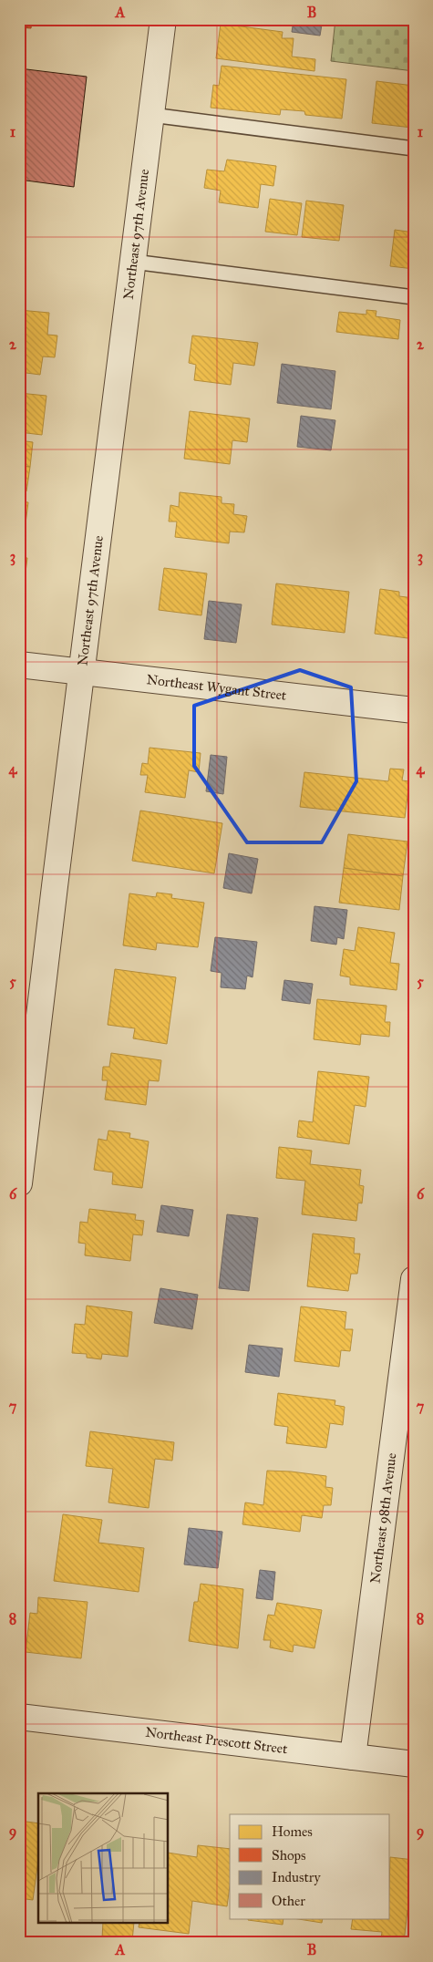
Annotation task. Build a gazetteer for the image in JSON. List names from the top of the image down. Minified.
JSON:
{"streets":{"street":["Northeast 97th Avenue","Northeast Wygant Street","Northeast 98th Avenue","Northeast Prescott Street"]},"crossings":[["Northeast 97th Avenue","Northeast Wygant Street"],["Northeast 98th Avenue","Northeast Prescott Street"]],"legend":["Homes","Shops","Industry","Other"],"grid":{"columns":["A","B"],"rows":["1","2","3","4","5","6","7","8","9"]}}
